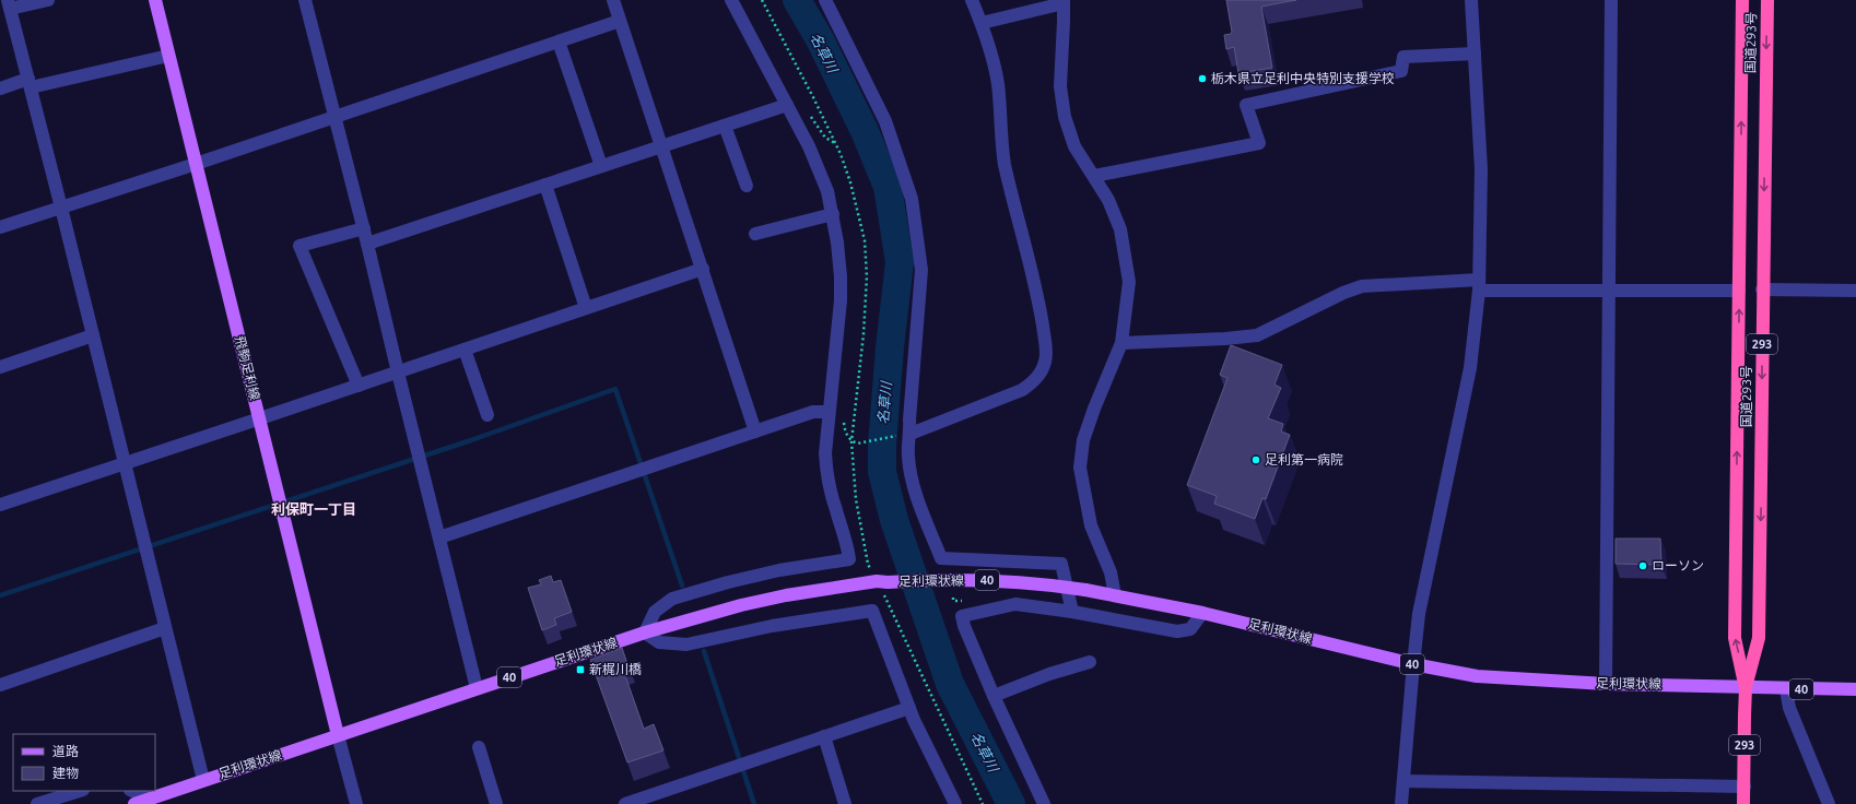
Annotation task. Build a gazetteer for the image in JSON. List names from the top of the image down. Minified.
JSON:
{"streets":{"highway":["国道293号","293"],"main road":["飛駒足利線","40","足利環状線"]},"crossings":[["国道293号","足利環状線"],["飛駒足利線","足利環状線"]],"districts":["利保町一丁目"],"water":["名草川"],"places":{"other":["栃木県立足利中央特別支援学校","足利第一病院","ローソン"],"transit":["新梶川橋"]},"legend":["道路","建物"]}
